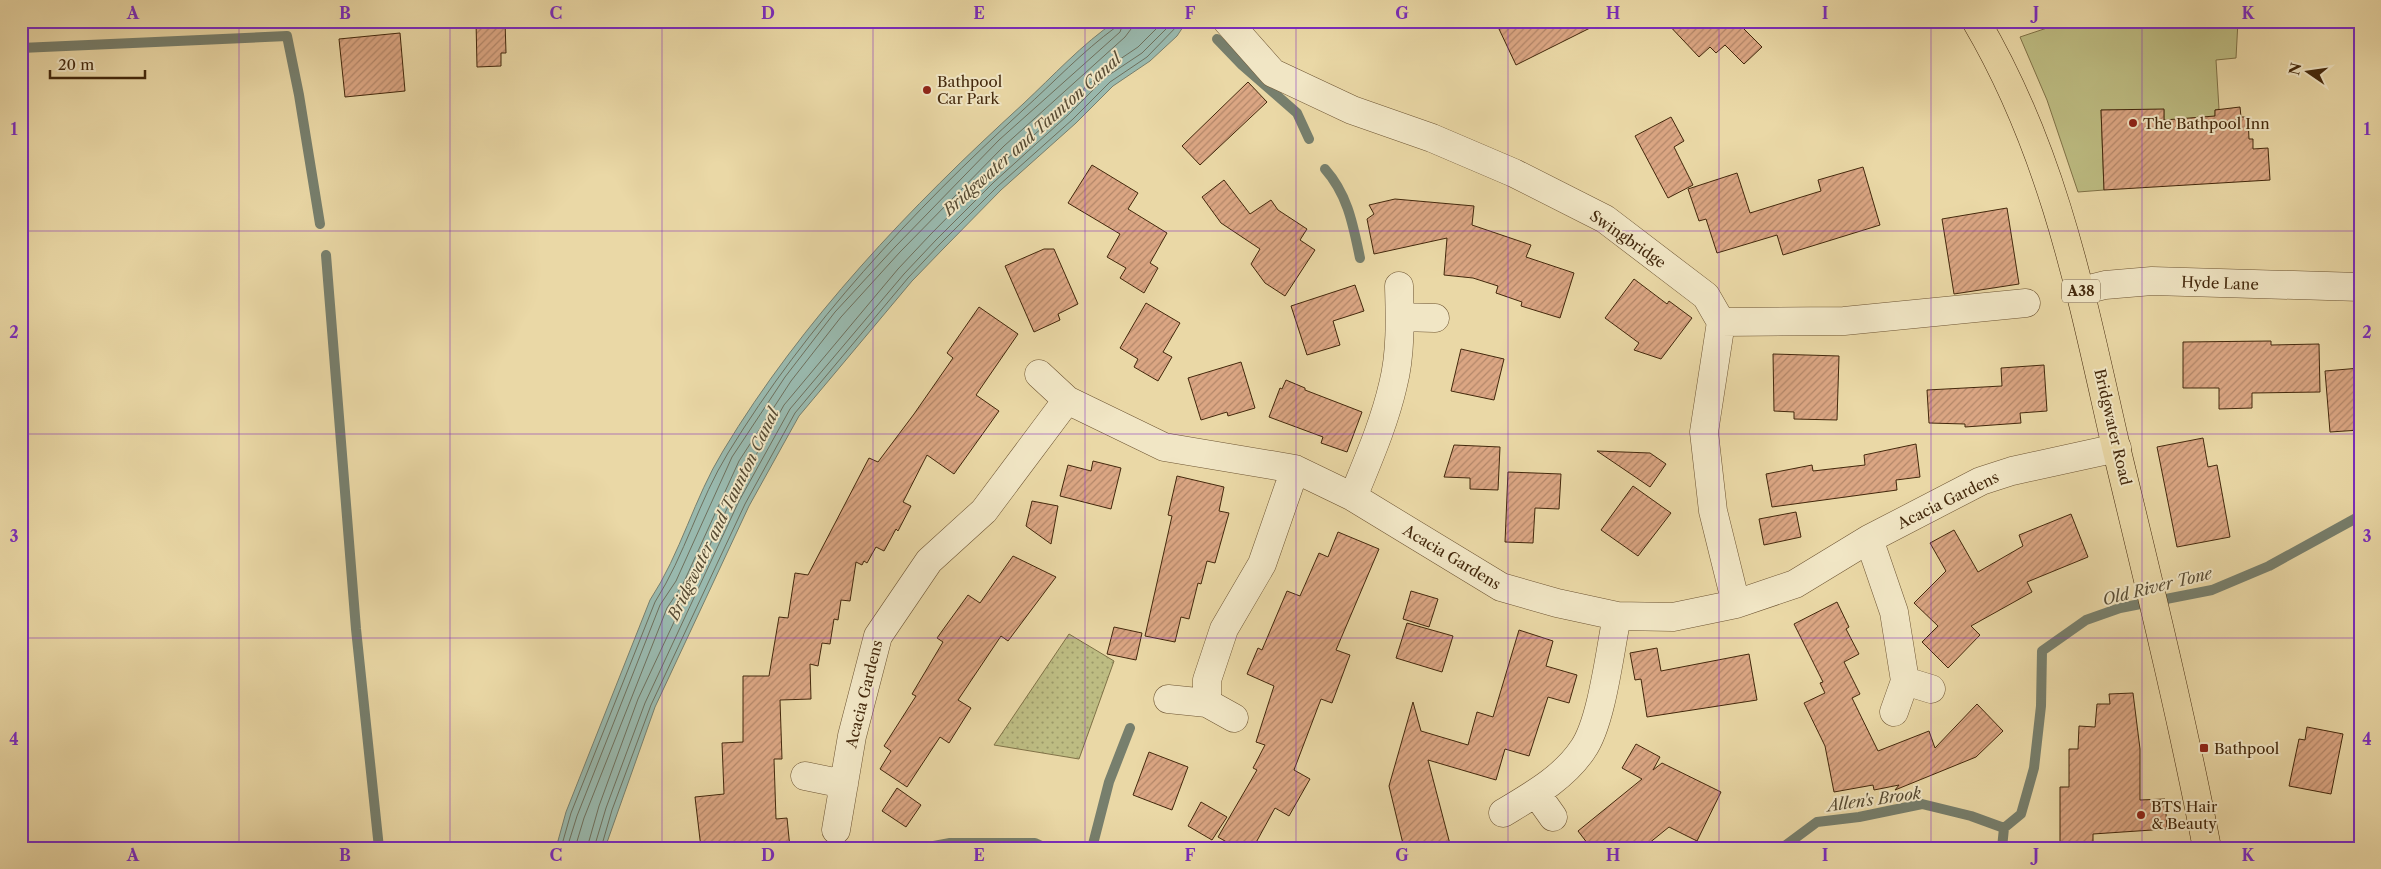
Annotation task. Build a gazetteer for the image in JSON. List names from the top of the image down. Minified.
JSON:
{"streets":{"main road":["A38","Bridgwater Road"],"street":["Swingbridge","Hyde Lane","Acacia Gardens"]},"crossings":[["Hyde Lane","Bridgwater Road"],["Bridgwater Road","Acacia Gardens"]],"water":["Bridgwater and Taunton Canal","Old River Tone","Allen's Brook"],"places":{"other":["Bathpool Car Park","The Bathpool Inn","BTS Hair & Beauty"],"transit":["Bathpool"]},"scale_bar":"20 m","north":"left","grid":{"columns":["A","B","C","D","E","F","G","H","I","J","K"],"rows":["1","2","3","4"]}}
